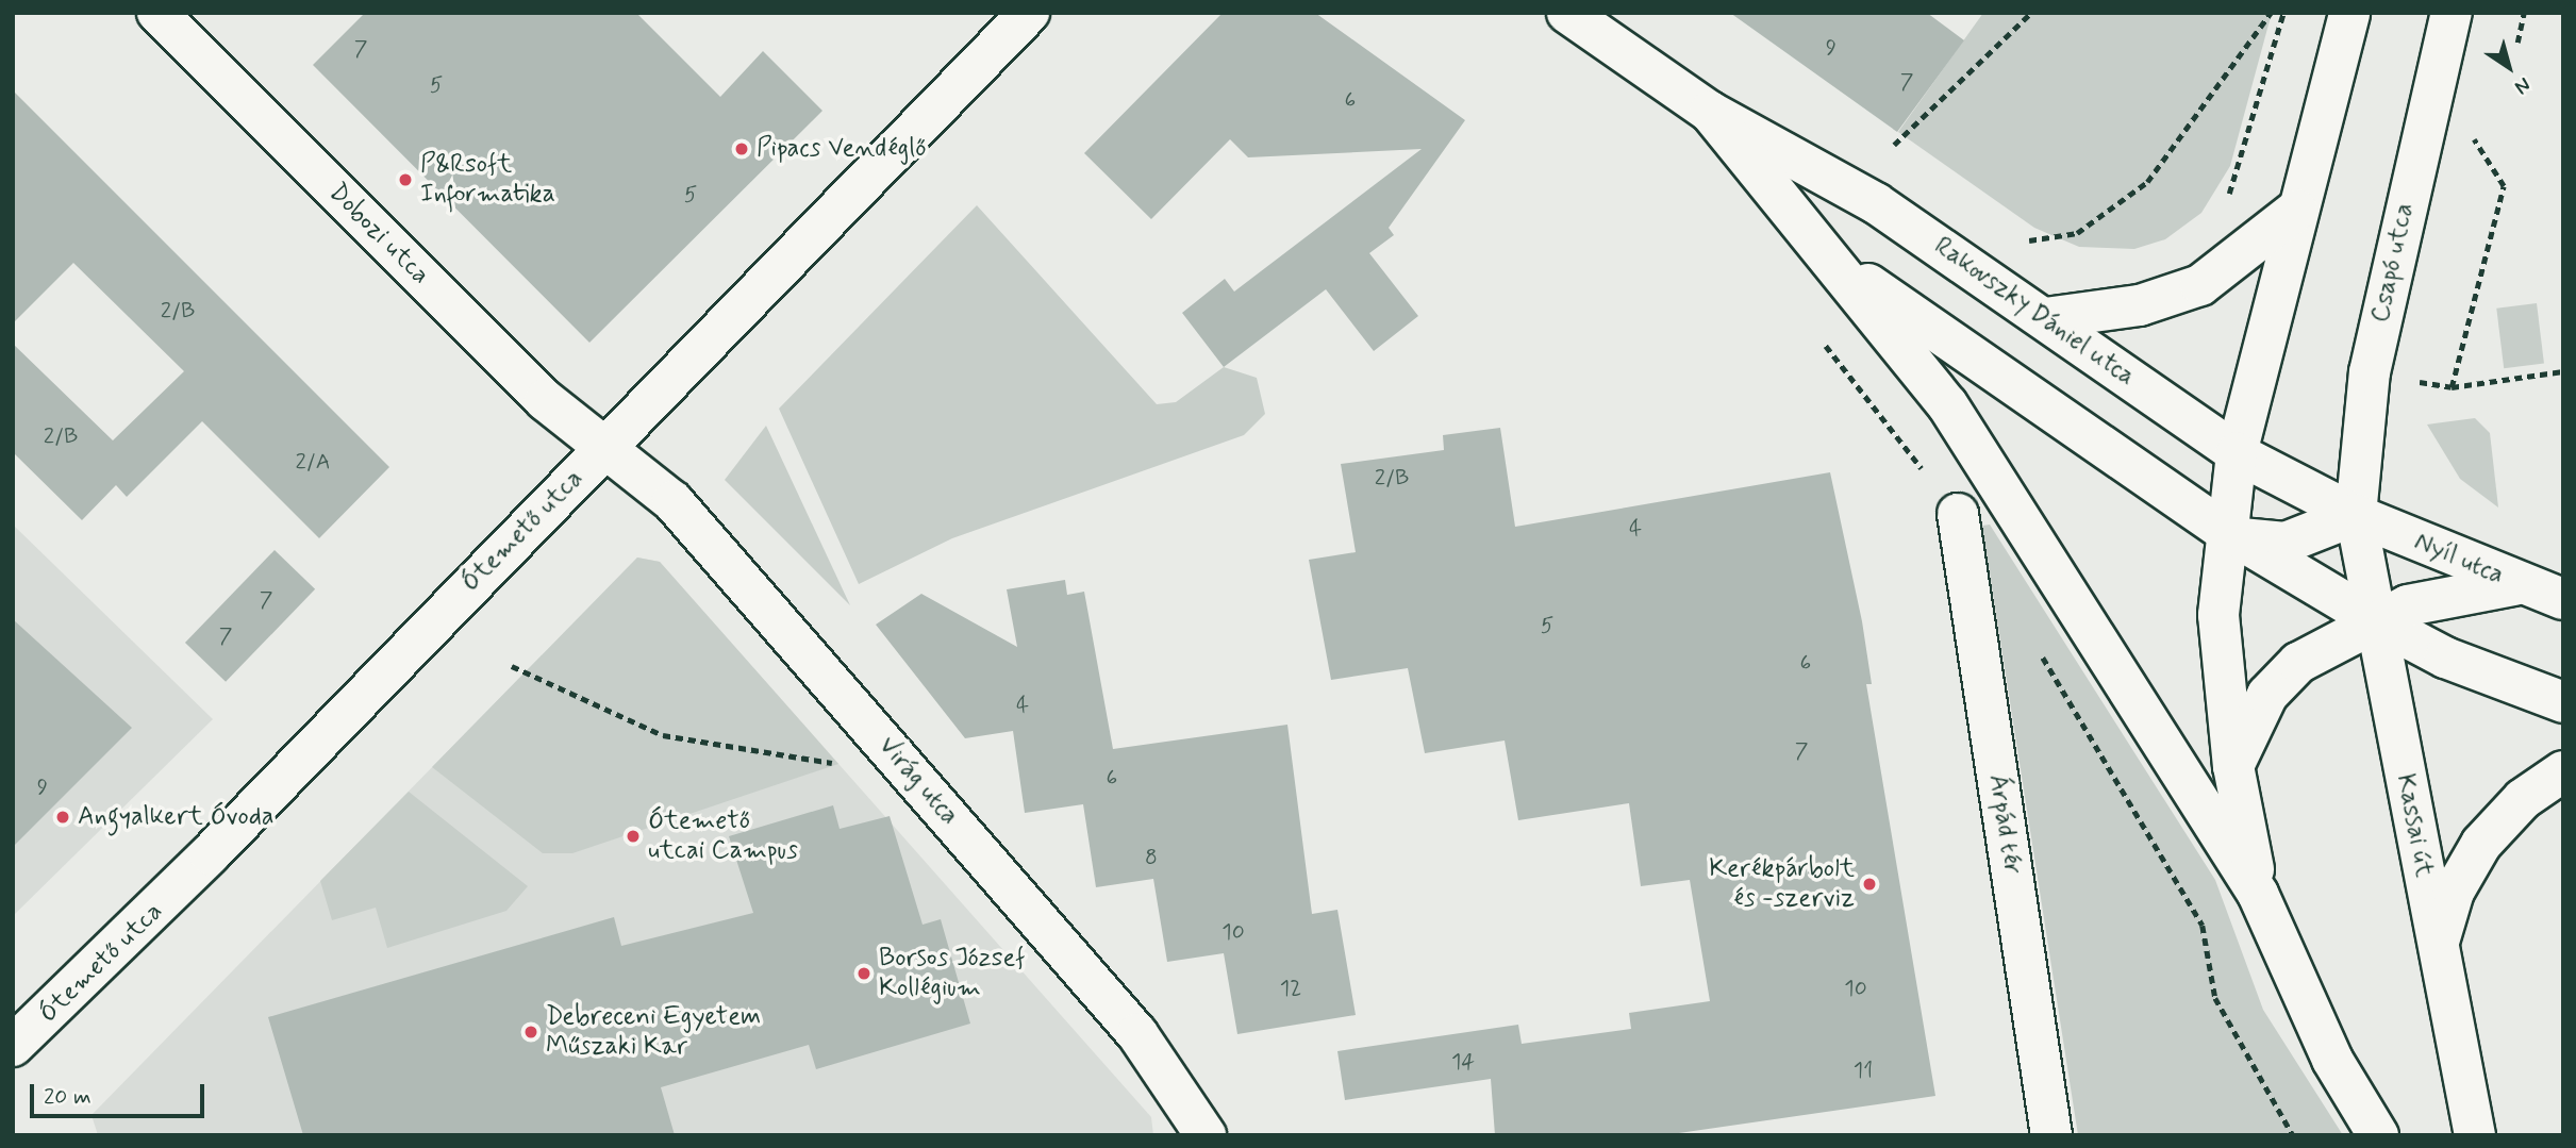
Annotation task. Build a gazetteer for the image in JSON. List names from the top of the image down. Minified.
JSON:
{"streets":{"main road":["Dobozi utca","Csapó utca","Rakovszky Dániel utca","Ótemető utca","Nyíl utca","Virág utca","Árpád tér","Kassai út"]},"crossings":[["Dobozi utca","Ótemető utca"],["Dobozi utca","Virág utca"],["Csapó utca","Rakovszky Dániel utca"],["Csapó utca","Nyíl utca"],["Csapó utca","Kassai út"],["Rakovszky Dániel utca","Nyíl utca"],["Rakovszky Dániel utca","Kassai út"],["Ótemető utca","Virág utca"],["Nyíl utca","Kassai út"]],"places":["Pipacs Vendéglő","P&Rsoft Informatika","Angyalkert Óvoda","Ótemető utcai Campus","Kerékpárbolt és -szerviz","Borsos József Kollégium","Debreceni Egyetem Műszaki Kar"],"house_numbers":["9","7","7","5","6","5","2/B","2/B","2/A","2/B","4","7","5","7","6","4","7","6","9","8","10","12","10","14","11"],"scale_bar":"20 m","north":"bottom right"}
